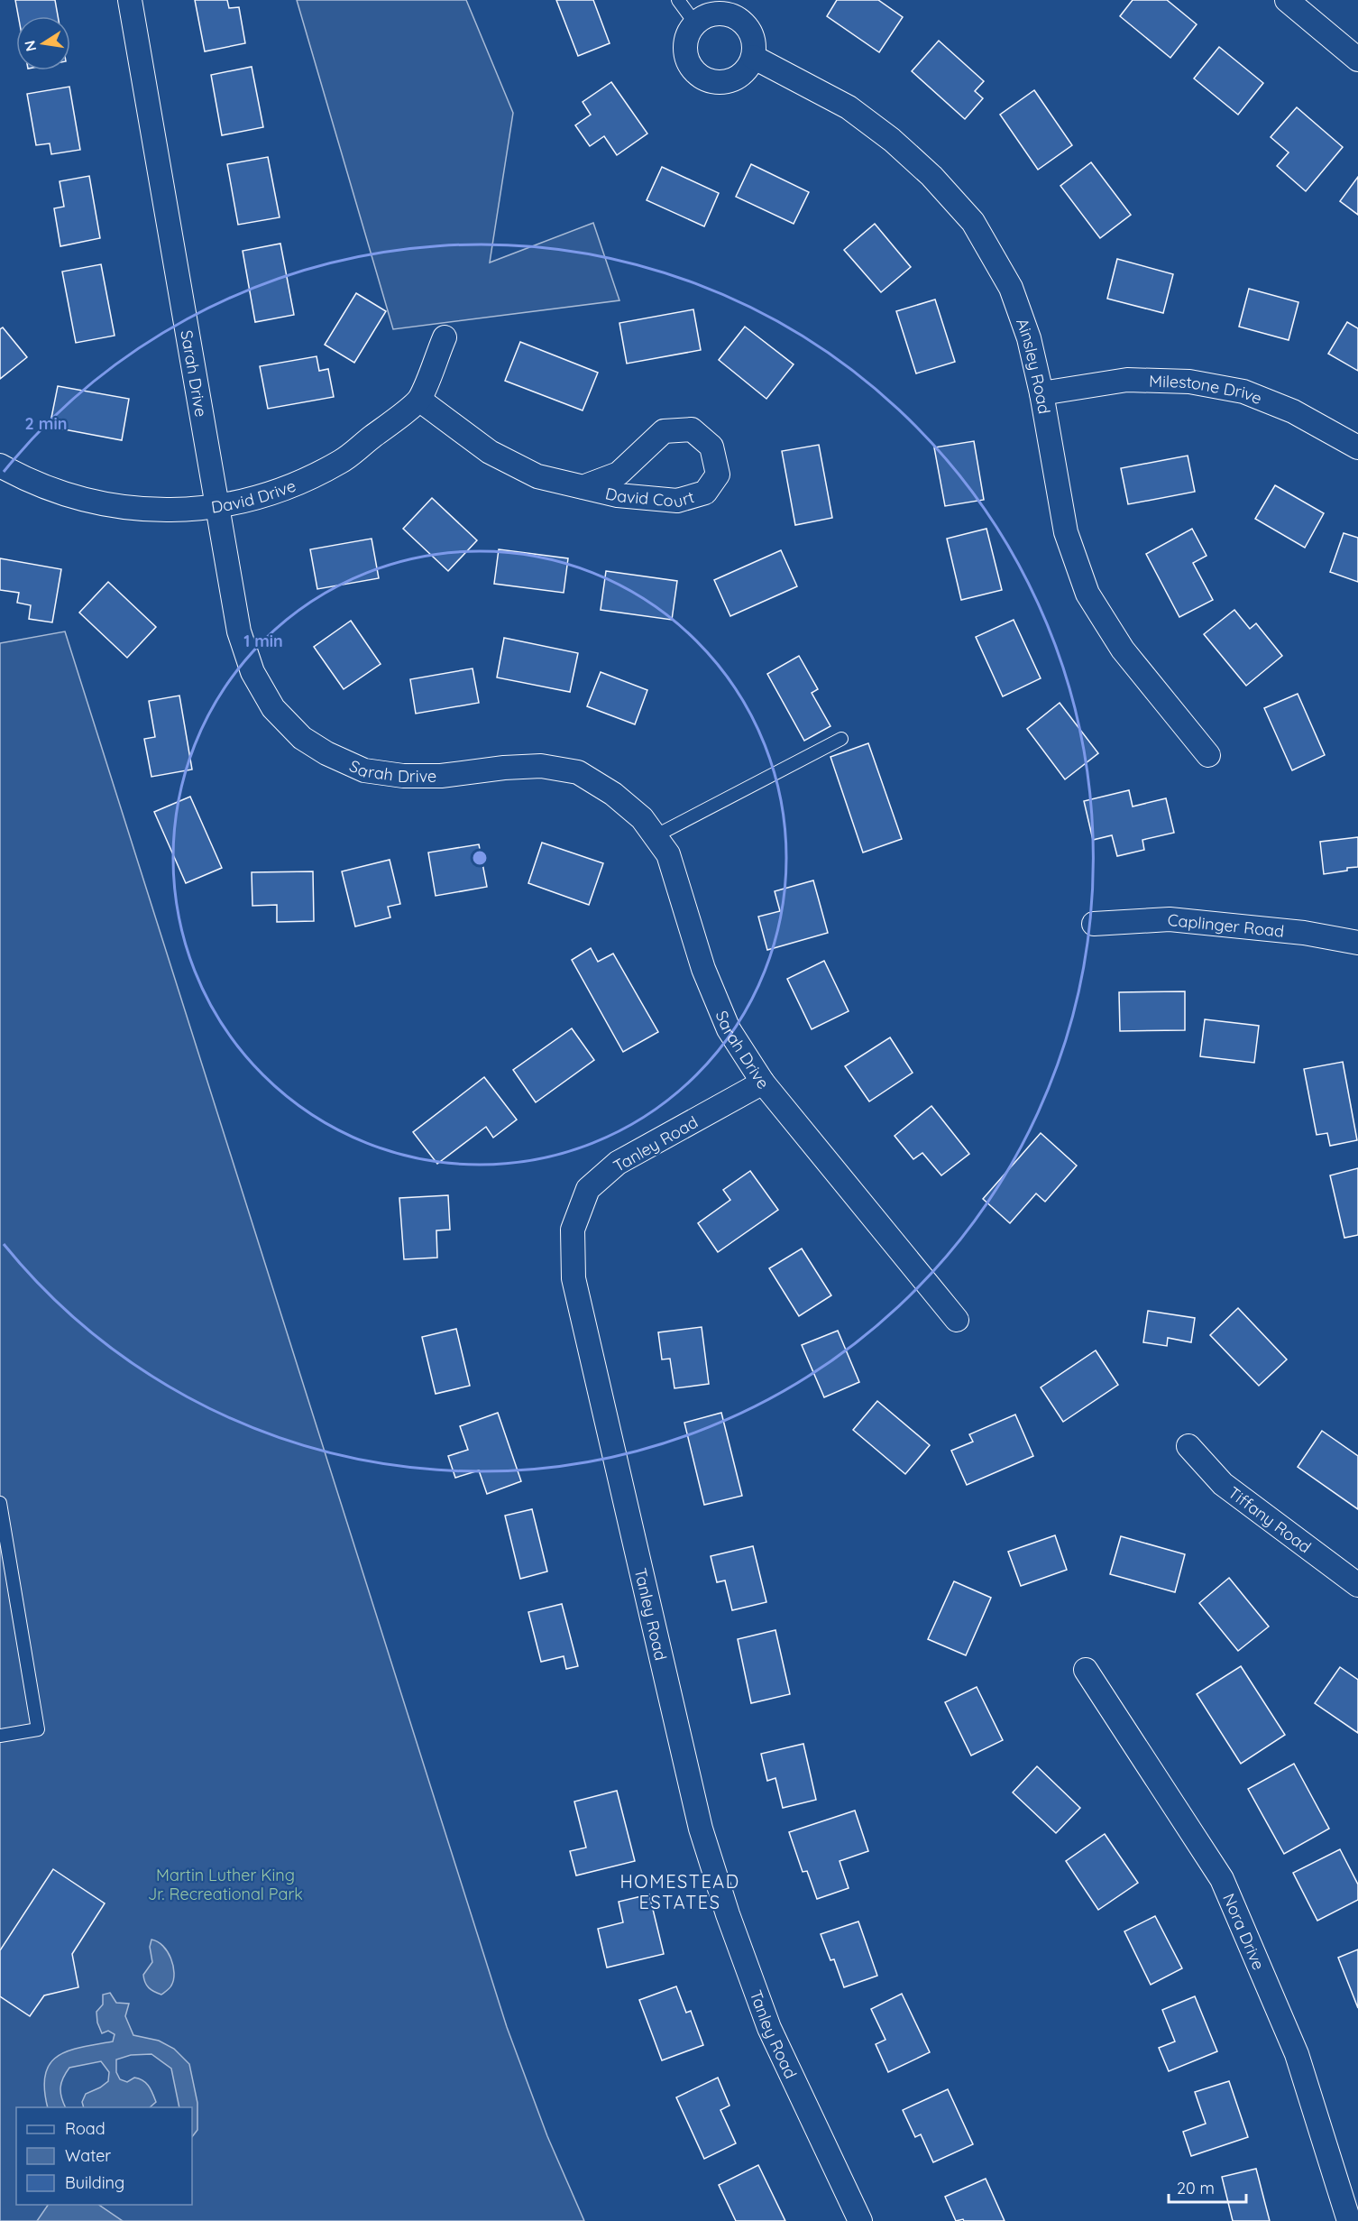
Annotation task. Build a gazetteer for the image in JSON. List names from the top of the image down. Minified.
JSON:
{"streets":{"street":["Ainsley Road","Sarah Drive","Milestone Drive","David Court","David Drive","Caplinger Road","Tanley Road","Tiffany Road","Nora Drive"]},"crossings":[["Ainsley Road","Milestone Drive"],["Sarah Drive","David Drive"],["Sarah Drive","Tanley Road"],["David Court","David Drive"]],"districts":["HOMESTEAD ESTATES"],"parks":["Martin Luther King Jr. Recreational Park"],"legend":["Road","Water","Building"],"scale_bar":"20 m","north":"left","rings":["2 min","1 min"]}
